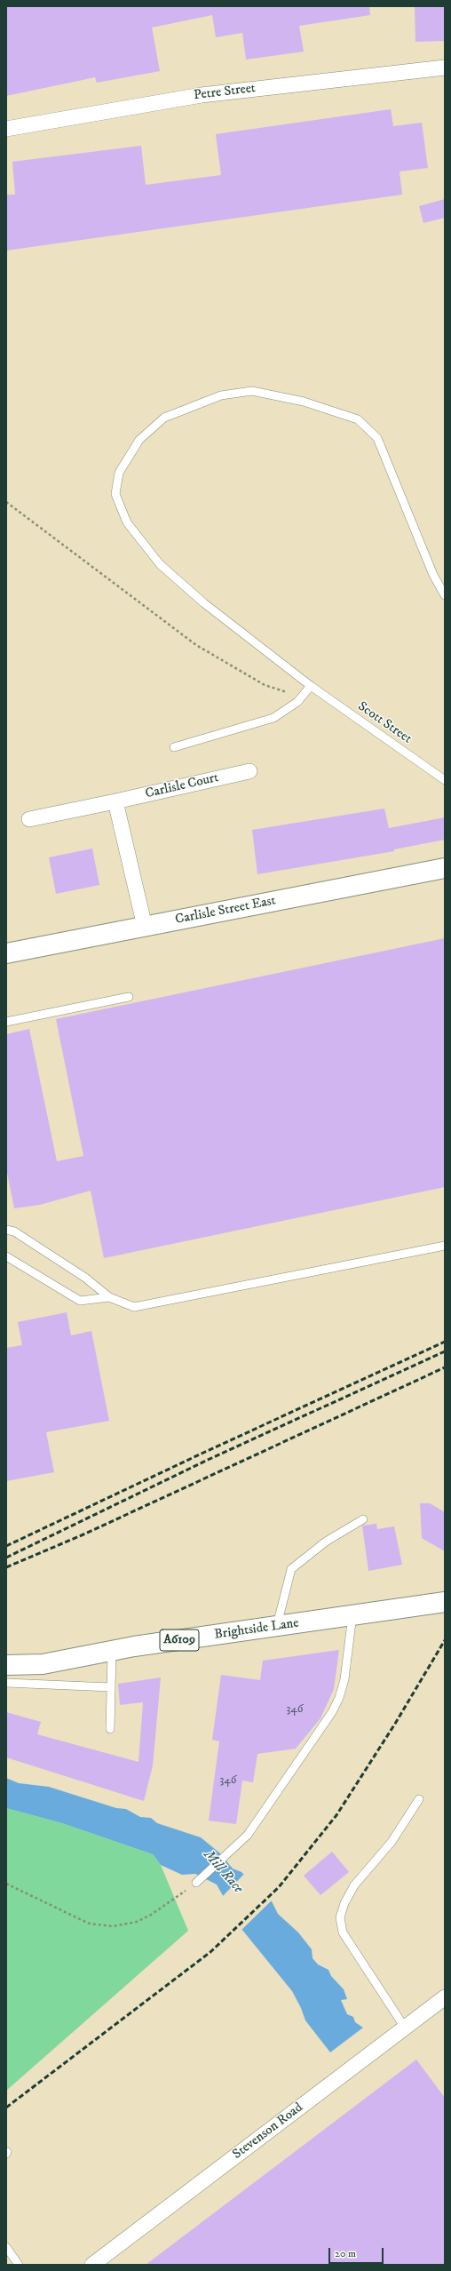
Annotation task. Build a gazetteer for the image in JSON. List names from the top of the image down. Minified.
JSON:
{"streets":{"main road":["Carlisle Street East","Brightside Lane","A6109"],"street":["Petre Street","Carlisle Court","Stevenson Road"],"lane":["Scott Street"]},"water":["Mill Race"],"house_numbers":["346","346"],"scale_bar":"20 m"}
